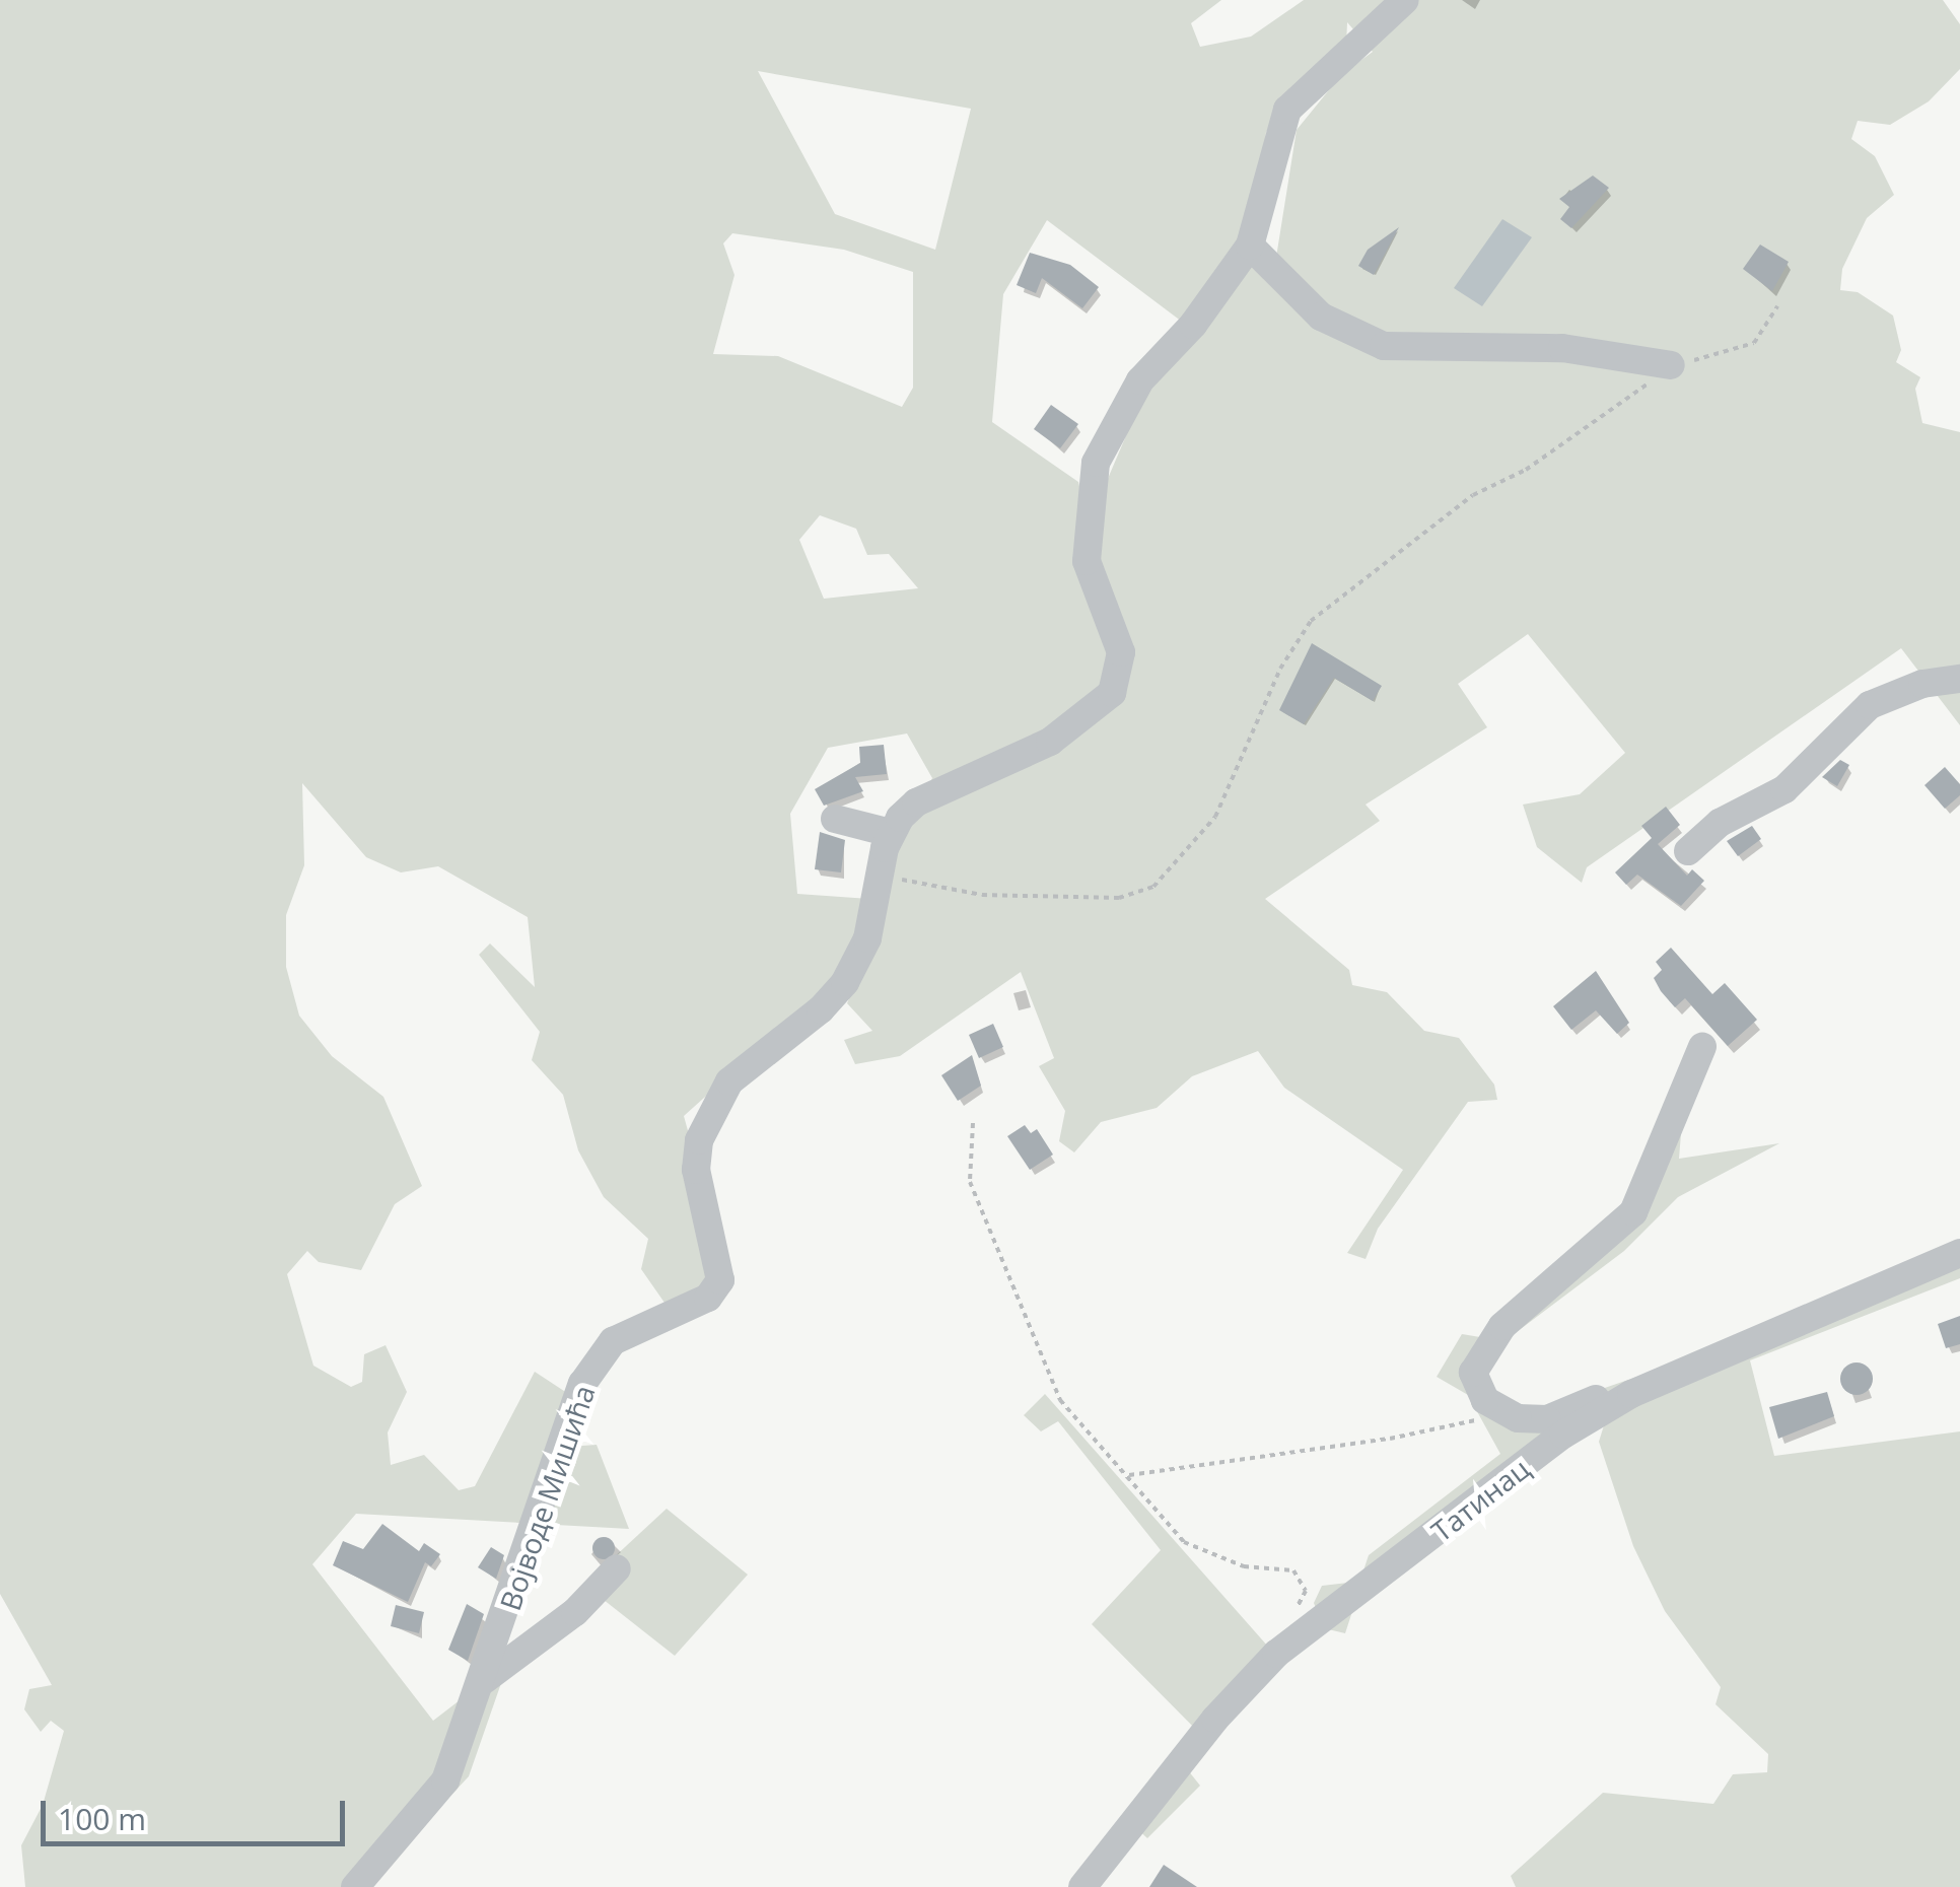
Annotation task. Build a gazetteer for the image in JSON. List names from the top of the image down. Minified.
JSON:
{"streets":{"street":["Војводе Мишића","Татинац"]},"scale_bar":"100 m"}
